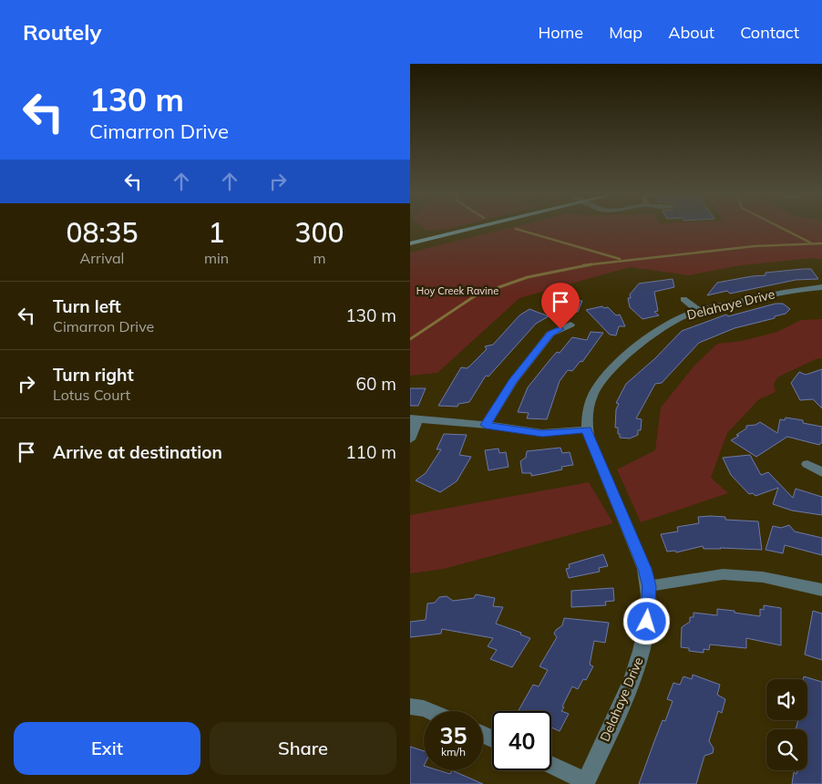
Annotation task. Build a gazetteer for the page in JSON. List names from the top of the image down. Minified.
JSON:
{"streets":{"street":["Delahaye Drive"]},"parks":["Hoy Creek Ravine"],"page":{"header":"Routely","nav":["Home","Map","About","Contact"],"turn":["130 m","Cimarron Drive"],"eta":["08:35","Arrival","1","min","300","m"],"list":[{"name":"Turn left","note":"Cimarron Drive","value":"130 m"},{"name":"Turn right","note":"Lotus Court","value":"60 m"},{"name":"Arrive at destination","value":"110 m"}],"speed":"35 km/h","limit":"40","buttons":["Exit","Share"]}}
